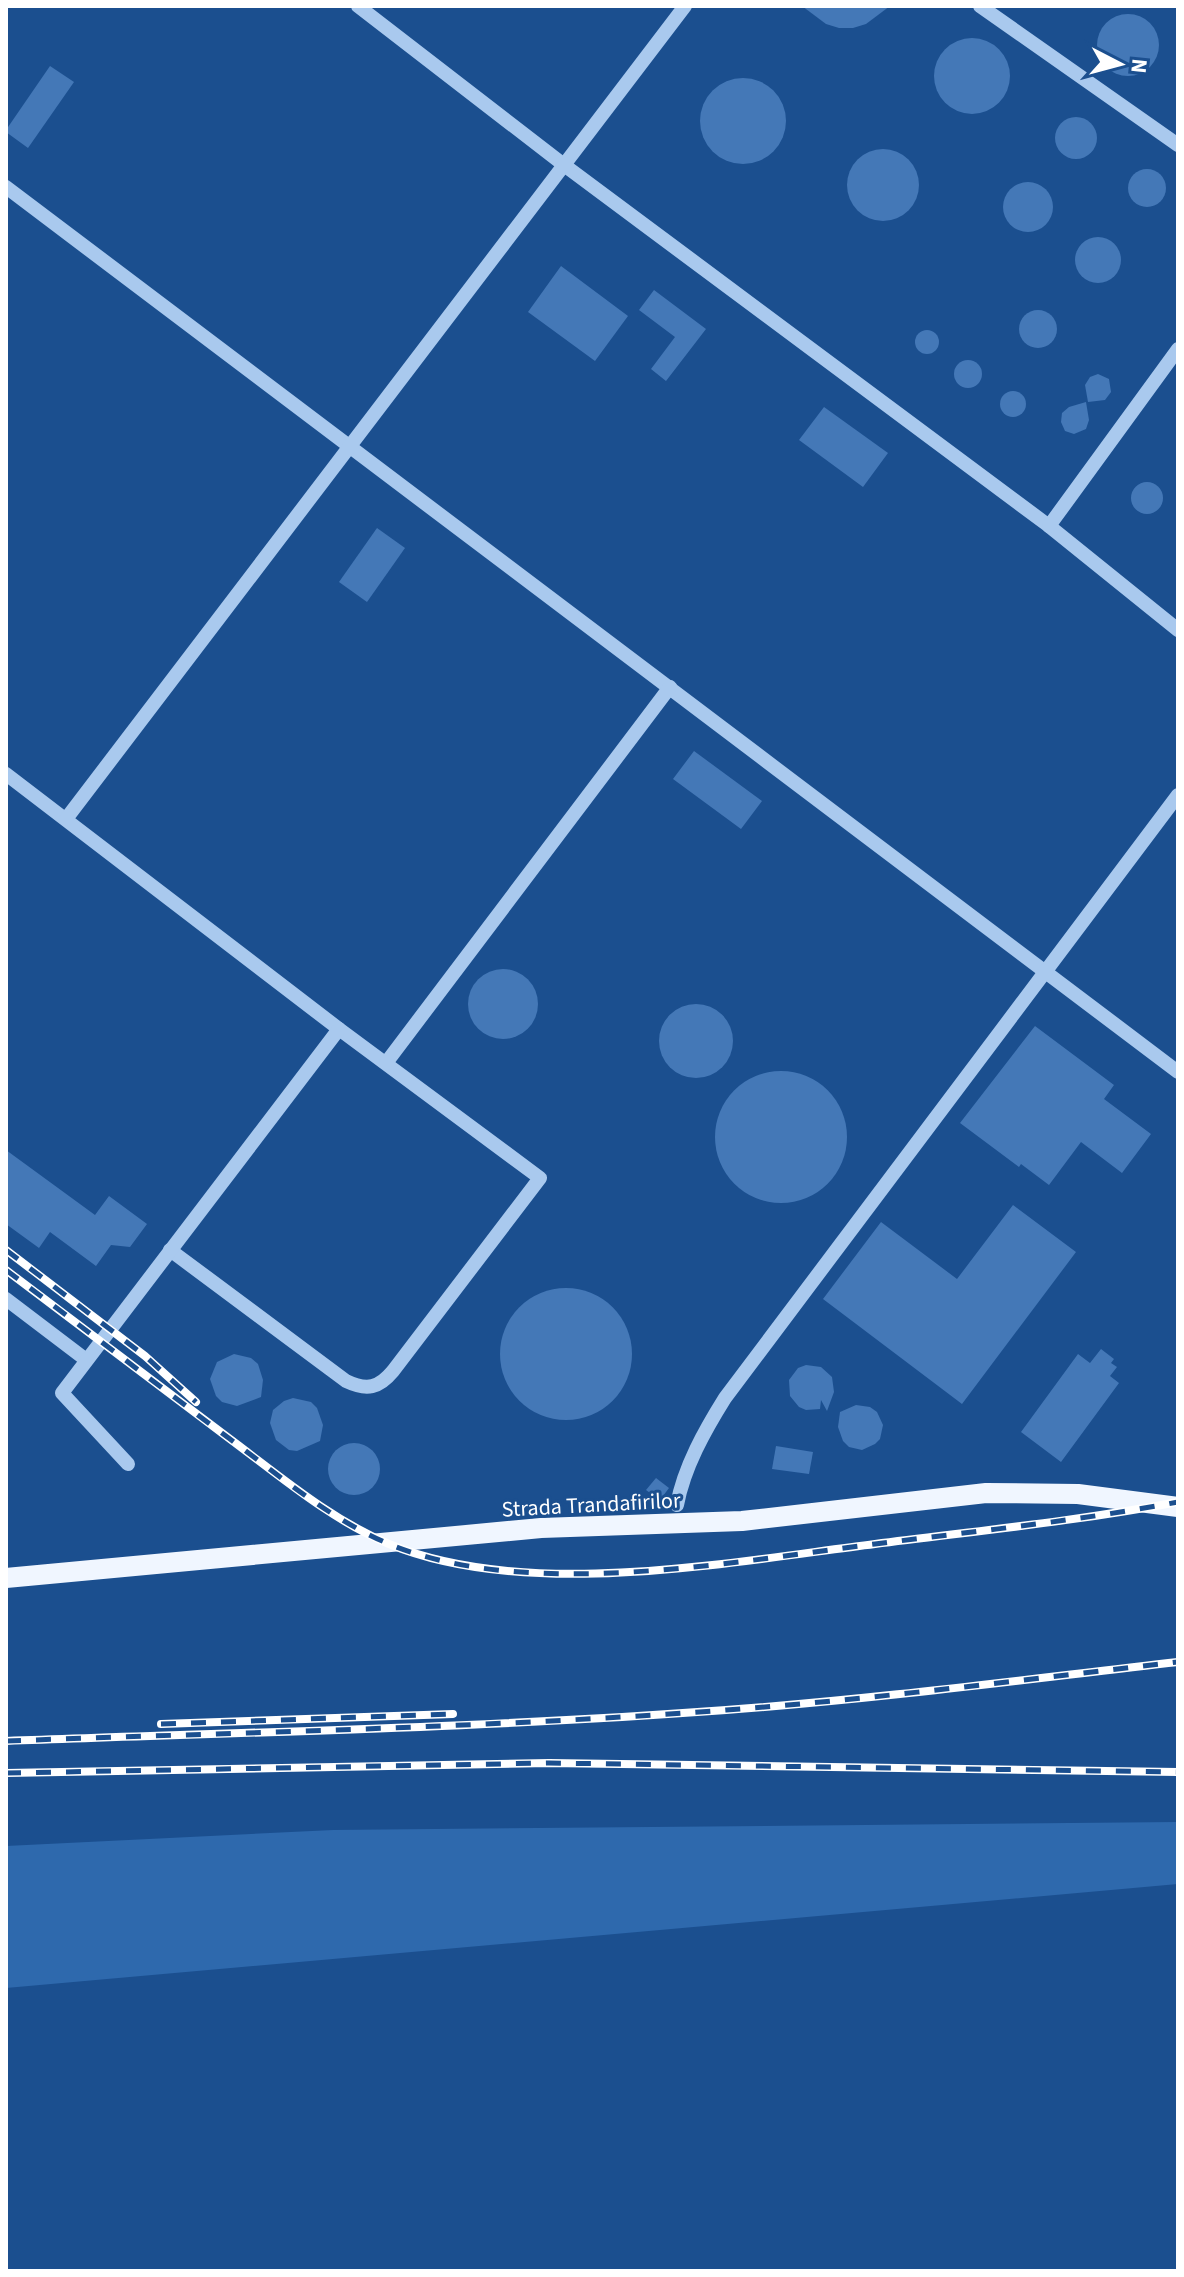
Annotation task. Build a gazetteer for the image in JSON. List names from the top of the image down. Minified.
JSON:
{"streets":{"main road":["Strada Trandafirilor"]},"north":"right"}
